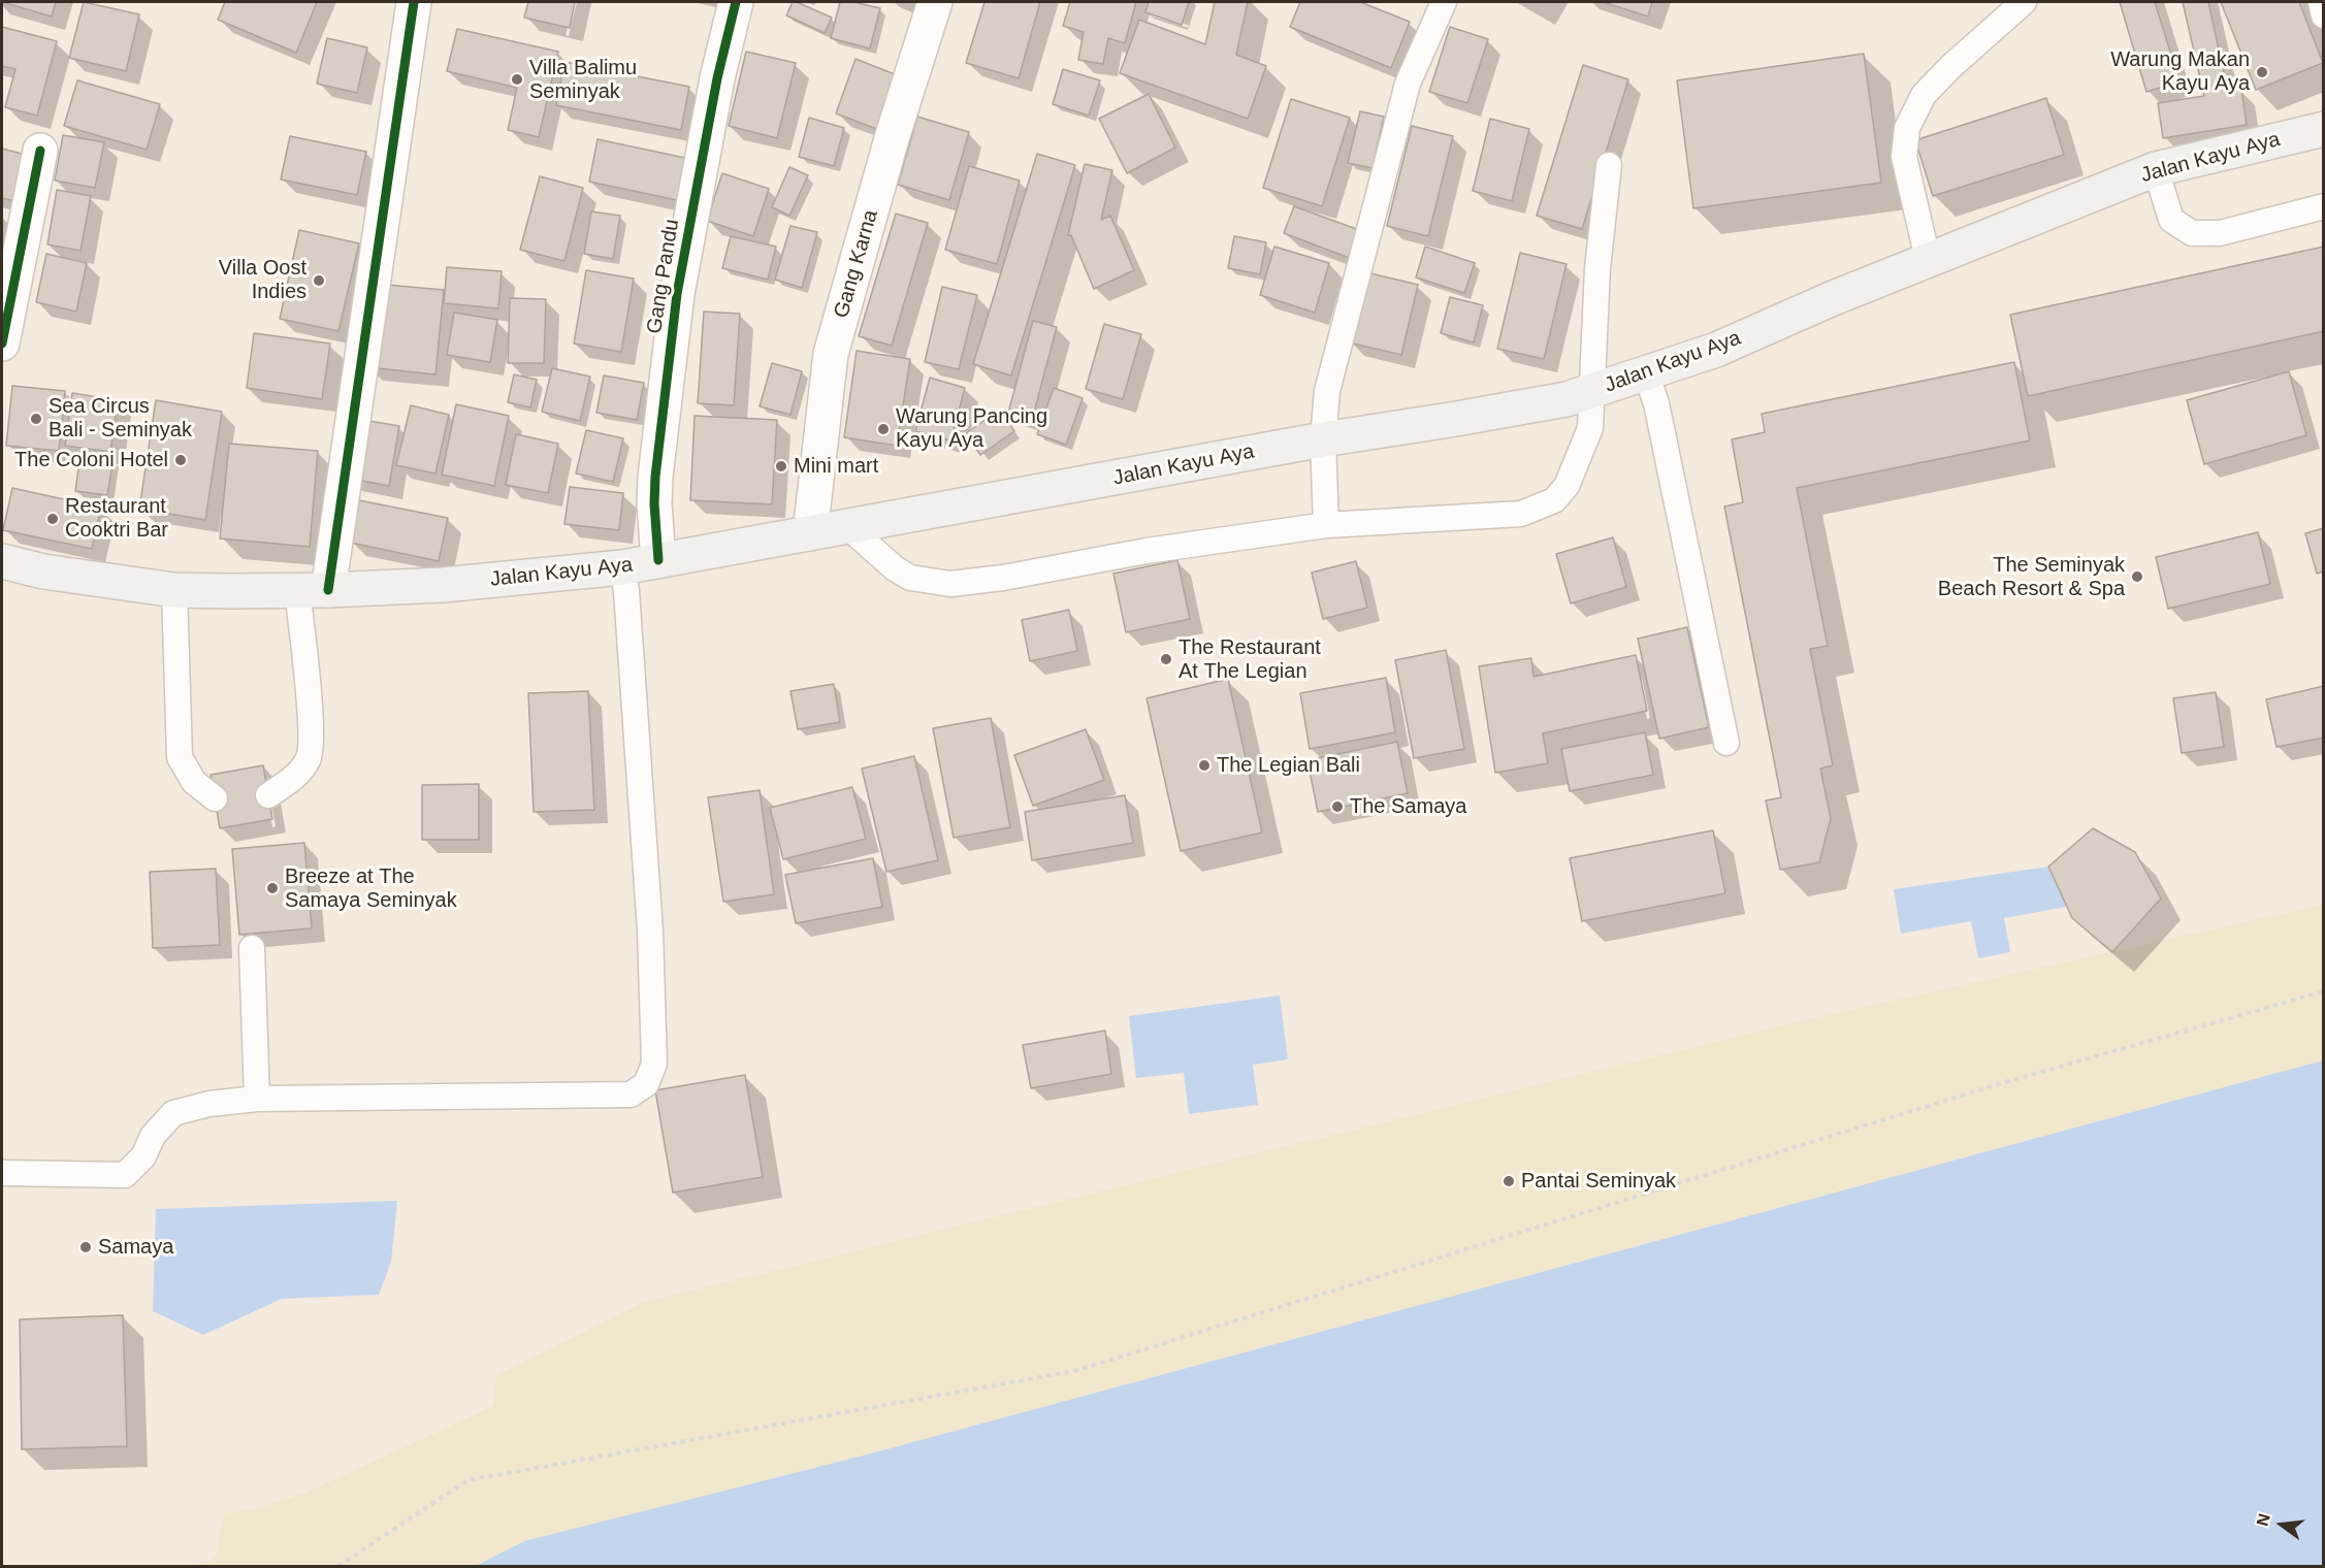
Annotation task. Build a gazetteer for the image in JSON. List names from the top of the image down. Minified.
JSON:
{"streets":{"main road":["Jalan Kayu Aya"],"street":["Gang Karna","Gang Pandu"]},"crossings":[["Jalan Kayu Aya","Gang Karna"],["Jalan Kayu Aya","Gang Pandu"]],"places":["Warung Makan Kayu Aya","Villa Balimu Seminyak","Villa Oost Indies","Sea Circus Bali - Seminyak","Warung Pancing Kayu Aya","The Coloni Hotel","Mini mart","Restaurant Cooktri Bar","The Seminyak Beach Resort & Spa","The Restaurant At The Legian","The Legian Bali","The Samaya","Breeze at The Samaya Seminyak","Pantai Seminyak","Samaya"],"north":"left"}
